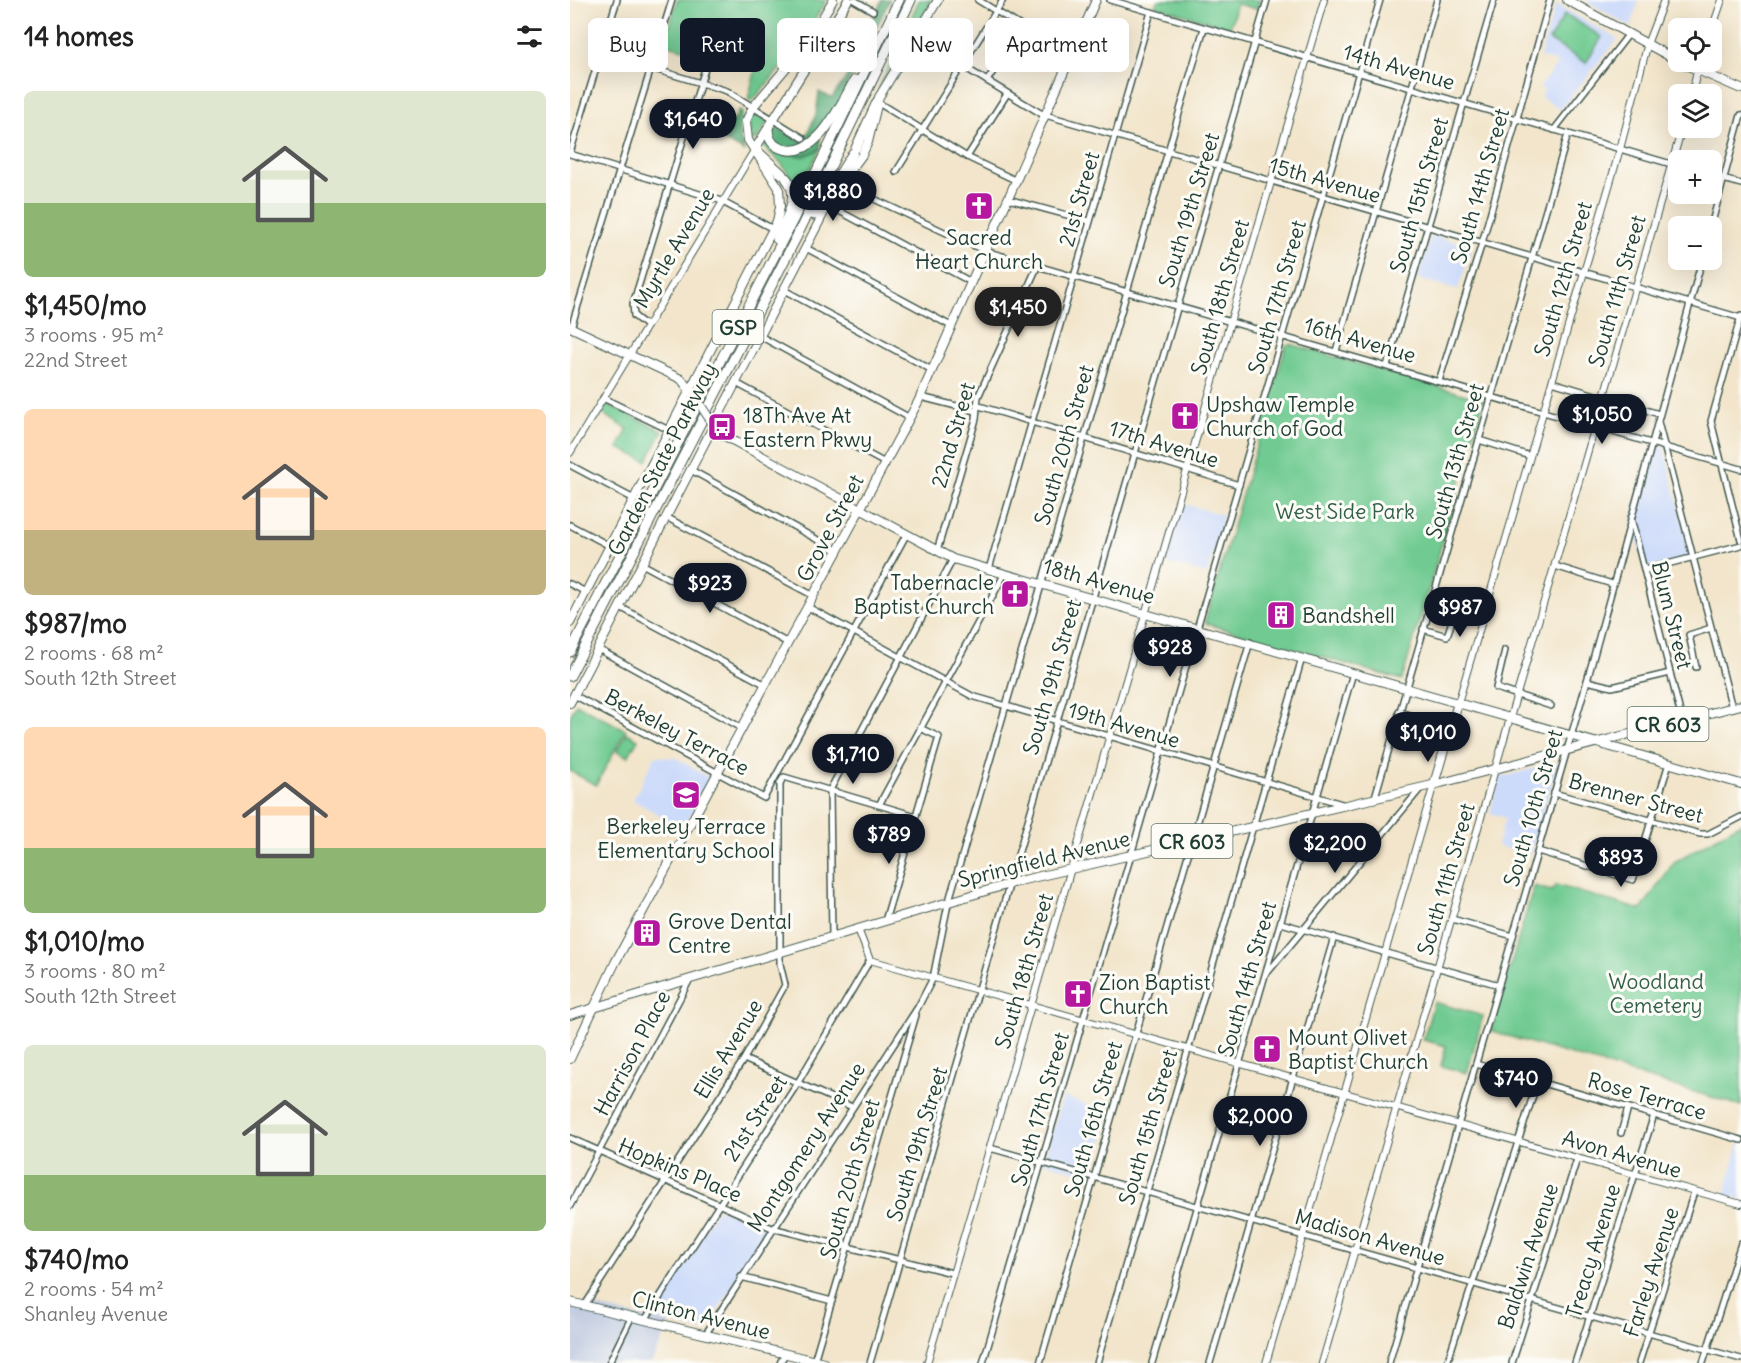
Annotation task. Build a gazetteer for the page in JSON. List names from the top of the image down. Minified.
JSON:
{"streets":{"highway":["GSP","Garden State Parkway"],"main road":["Myrtle Avenue","South 12th Street","Grove Street","18th Avenue","CR 603","Springfield Avenue","Clinton Avenue"],"street":["14th Avenue","15th Avenue","South 14th Street","South 15th Street","21st Street","South 19th Street","South 11th Street","South 18th Street","South 17th Street","16th Avenue","22nd Street","17th Avenue","South 20th Street","South 13th Street","Blum Street","19th Avenue","Berkeley Terrace","Brenner Street","South 10th Street","Ellis Avenue","Harrison Place","Rose Terrace","South 16th Street","Montgomery Avenue","Avon Avenue","Hopkins Place","Madison Avenue","Treacy Avenue","Baldwin Avenue","Farley Avenue"]},"crossings":[["14th Avenue","South 14th Street"],["14th Avenue","South 15th Street"],["14th Avenue","21st Street"],["14th Avenue","South 19th Street"],["14th Avenue","South 12th Street"],["14th Avenue","South 18th Street"],["14th Avenue","South 17th Street"],["14th Avenue","South 20th Street"],["14th Avenue","South 13th Street"],["15th Avenue","South 14th Street"],["15th Avenue","South 15th Street"],["15th Avenue","21st Street"],["15th Avenue","South 19th Street"],["15th Avenue","South 12th Street"],["15th Avenue","South 11th Street"],["15th Avenue","South 18th Street"],["15th Avenue","South 17th Street"],["15th Avenue","South 20th Street"],["15th Avenue","South 13th Street"],["15th Avenue","Grove Street"],["15th Avenue","South 10th Street"],["South 14th Street","16th Avenue"],["South 14th Street","18th Avenue"],["South 14th Street","19th Avenue"],["South 14th Street","Springfield Avenue"],["South 14th Street","Avon Avenue"],["South 14th Street","Madison Avenue"],["South 15th Street","16th Avenue"],["South 15th Street","18th Avenue"],["South 15th Street","19th Avenue"],["South 15th Street","Springfield Avenue"],["South 15th Street","Avon Avenue"],["South 15th Street","Madison Avenue"],["21st Street","16th Avenue"],["21st Street","17th Avenue"],["21st Street","18th Avenue"],["21st Street","Avon Avenue"],["21st Street","Hopkins Place"],["21st Street","Clinton Avenue"],["South 19th Street","16th Avenue"],["South 19th Street","17th Avenue"],["South 19th Street","18th Avenue"],["South 19th Street","19th Avenue"],["South 19th Street","Springfield Avenue"],["South 19th Street","Avon Avenue"],["South 19th Street","Hopkins Place"],["Myrtle Avenue","18th Avenue"],["South 12th Street","16th Avenue"],["South 12th Street","18th Avenue"],["South 12th Street","Springfield Avenue"],["South 12th Street","Avon Avenue"],["South 12th Street","Madison Avenue"],["South 11th Street","16th Avenue"],["South 11th Street","18th Avenue"],["South 11th Street","Springfield Avenue"],["South 11th Street","Avon Avenue"],["South 11th Street","Madison Avenue"],["South 18th Street","16th Avenue"],["South 18th Street","17th Avenue"],["South 18th Street","18th Avenue"],["South 18th Street","19th Avenue"],["South 18th Street","Springfield Avenue"],["South 18th Street","Avon Avenue"],["South 18th Street","Hopkins Place"],["South 18th Street","Madison Avenue"],["South 17th Street","16th Avenue"],["South 17th Street","17th Avenue"],["South 17th Street","18th Avenue"],["South 17th Street","19th Avenue"],["South 17th Street","Springfield Avenue"],["South 17th Street","Avon Avenue"],["South 17th Street","Madison Avenue"],["16th Avenue","22nd Street"],["16th Avenue","South 20th Street"],["16th Avenue","South 13th Street"],["16th Avenue","Grove Street"],["16th Avenue","South 10th Street"],["22nd Street","17th Avenue"],["22nd Street","18th Avenue"],["17th Avenue","South 20th Street"],["17th Avenue","Grove Street"],["South 20th Street","18th Avenue"],["South 20th Street","19th Avenue"],["South 20th Street","Springfield Avenue"],["South 20th Street","Montgomery Avenue"],["South 20th Street","Avon Avenue"],["South 20th Street","Hopkins Place"],["South 20th Street","Clinton Avenue"],["South 13th Street","18th Avenue"],["South 13th Street","Springfield Avenue"],["Grove Street","18th Avenue"],["Grove Street","19th Avenue"],["Grove Street","Berkeley Terrace"],["Grove Street","Springfield Avenue"],["18th Avenue","South 10th Street"],["18th Avenue","Springfield Avenue"],["18th Avenue","South 16th Street"],["Blum Street","South 10th Street"],["Blum Street","Springfield Avenue"],["19th Avenue","Berkeley Terrace"],["19th Avenue","Springfield Avenue"],["19th Avenue","South 16th Street"],["Brenner Street","South 10th Street"],["South 10th Street","Springfield Avenue"],["South 10th Street","Rose Terrace"],["South 10th Street","Avon Avenue"],["South 10th Street","Madison Avenue"],["Springfield Avenue","Ellis Avenue"],["Springfield Avenue","Harrison Place"],["Springfield Avenue","South 16th Street"],["Ellis Avenue","Hopkins Place"],["Ellis Avenue","Clinton Avenue"],["Harrison Place","Hopkins Place"],["Rose Terrace","Treacy Avenue"],["South 16th Street","Avon Avenue"],["South 16th Street","Madison Avenue"],["Montgomery Avenue","Avon Avenue"],["Montgomery Avenue","Hopkins Place"],["Montgomery Avenue","Clinton Avenue"],["Avon Avenue","Treacy Avenue"],["Avon Avenue","Baldwin Avenue"],["Avon Avenue","Farley Avenue"],["Madison Avenue","Treacy Avenue"],["Madison Avenue","Baldwin Avenue"],["Madison Avenue","Farley Avenue"]],"parks":["West Side Park","Woodland Cemetery"],"places":{"church":["Sacred Heart Church","Upshaw Temple Church of God","Tabernacle Baptist Church","Zion Baptist Church","Mount Olivet Baptist Church"],"bus stop":["18Th Ave At Eastern Pkwy"],"building":["Bandshell","Grove Dental Centre"],"school or university":["Berkeley Terrace Elementary School"]},"page":{"heading":"14 homes","map_buttons":["+","−"],"chip":["Buy","Rent","Filters","New","Apartment"],"list":[{"name":"$1,450/mo","note":"3 rooms · 95 m² · 22nd Street"},{"name":"$987/mo","note":"2 rooms · 68 m² · South 12th Street"},{"name":"$1,010/mo","note":"3 rooms · 80 m² · South 12th Street"},{"name":"$740/mo","note":"2 rooms · 54 m² · Shanley Avenue"}],"price":["$1,640","$1,880","$1,450","$1,050","$923","$987","$928","$1,010","$1,710","$789","$2,200","$893","$740","$2,000"]}}
